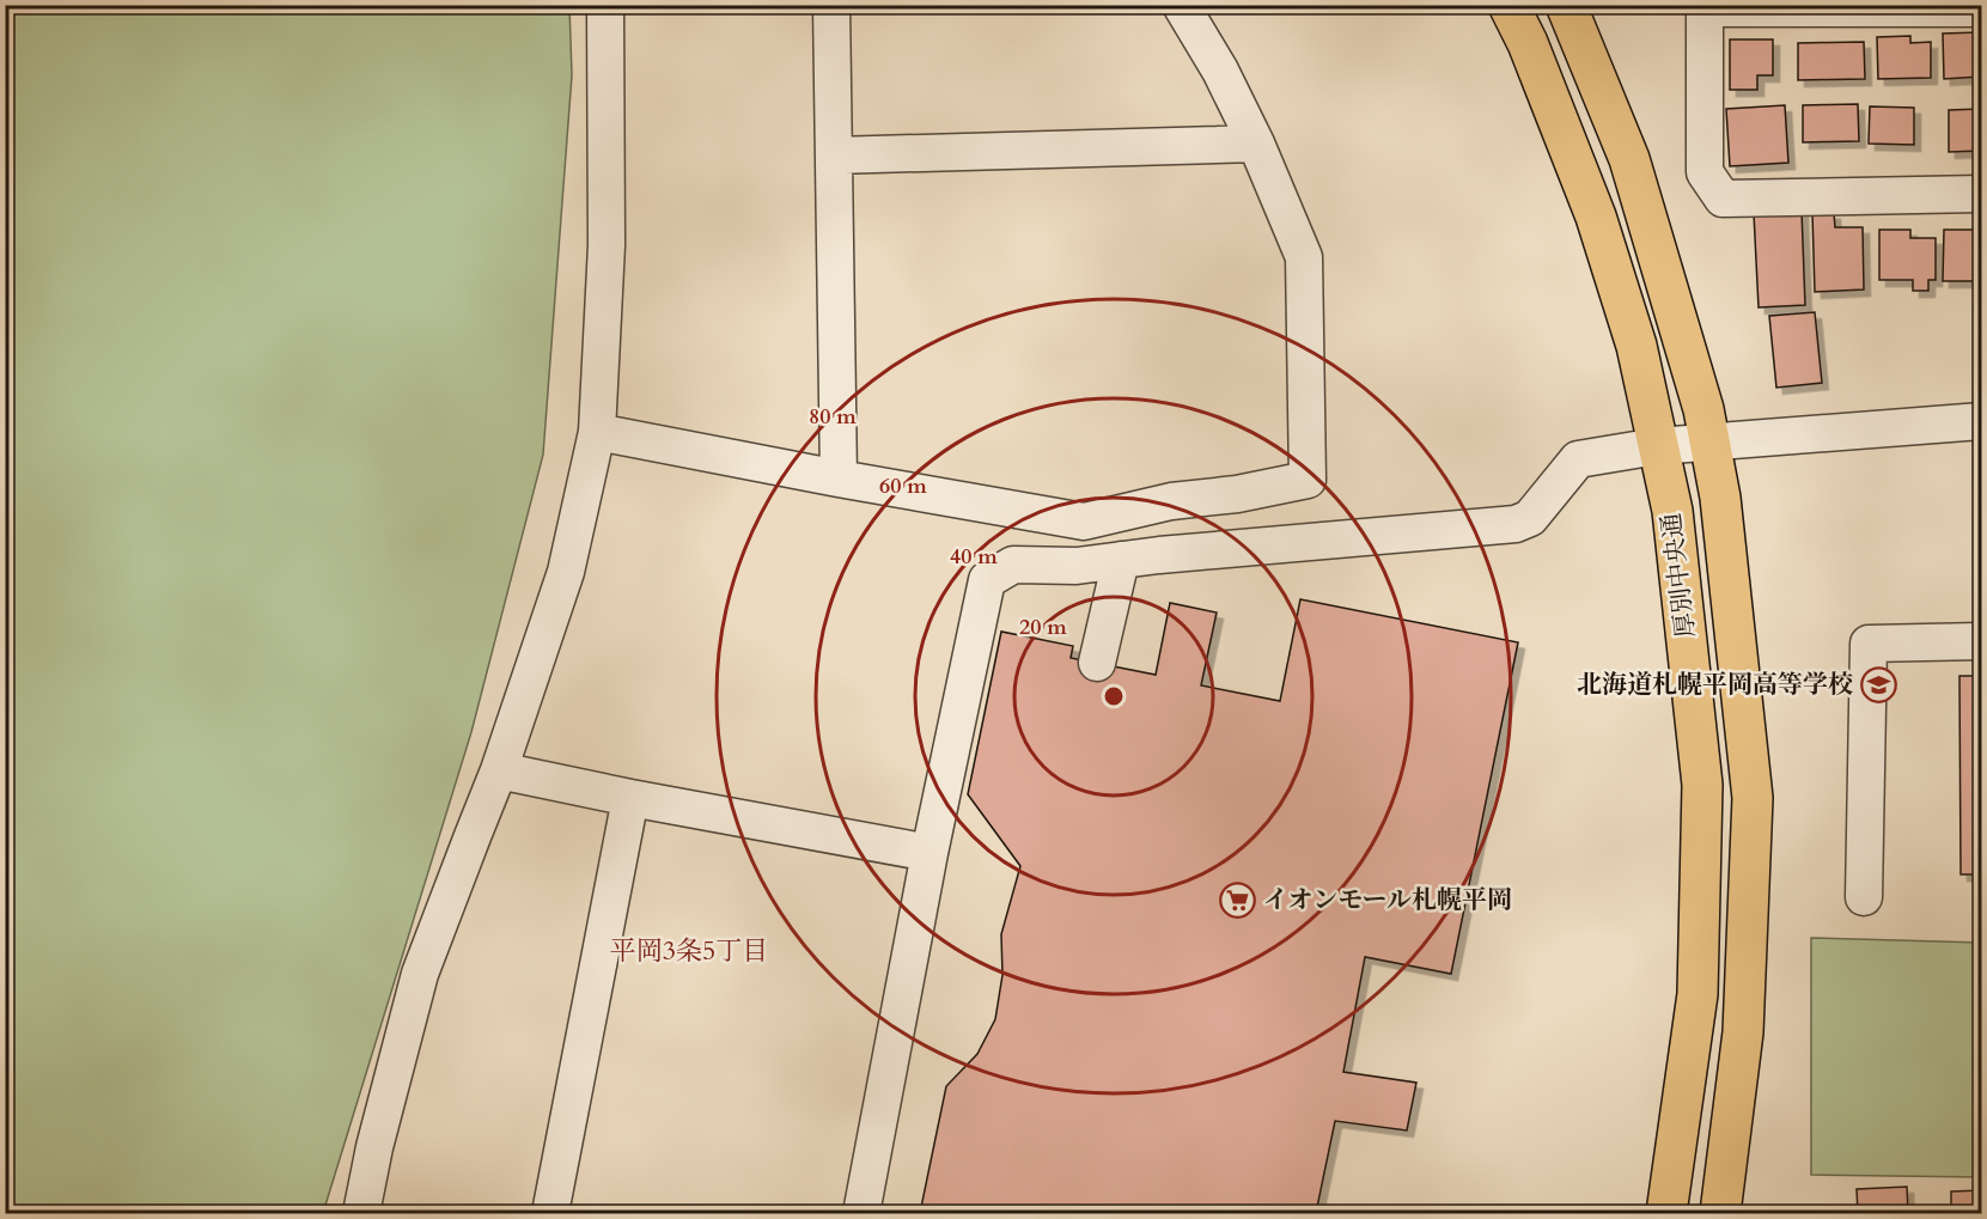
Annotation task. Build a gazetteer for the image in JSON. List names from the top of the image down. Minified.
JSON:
{"streets":{"main road":["厚別中央通"]},"districts":["平岡3条5丁目"],"places":{"school or university":["北海道札幌平岡高等学校"],"supermarket":["イオンモール札幌平岡"]},"rings":["80 m","60 m","40 m","20 m"]}
